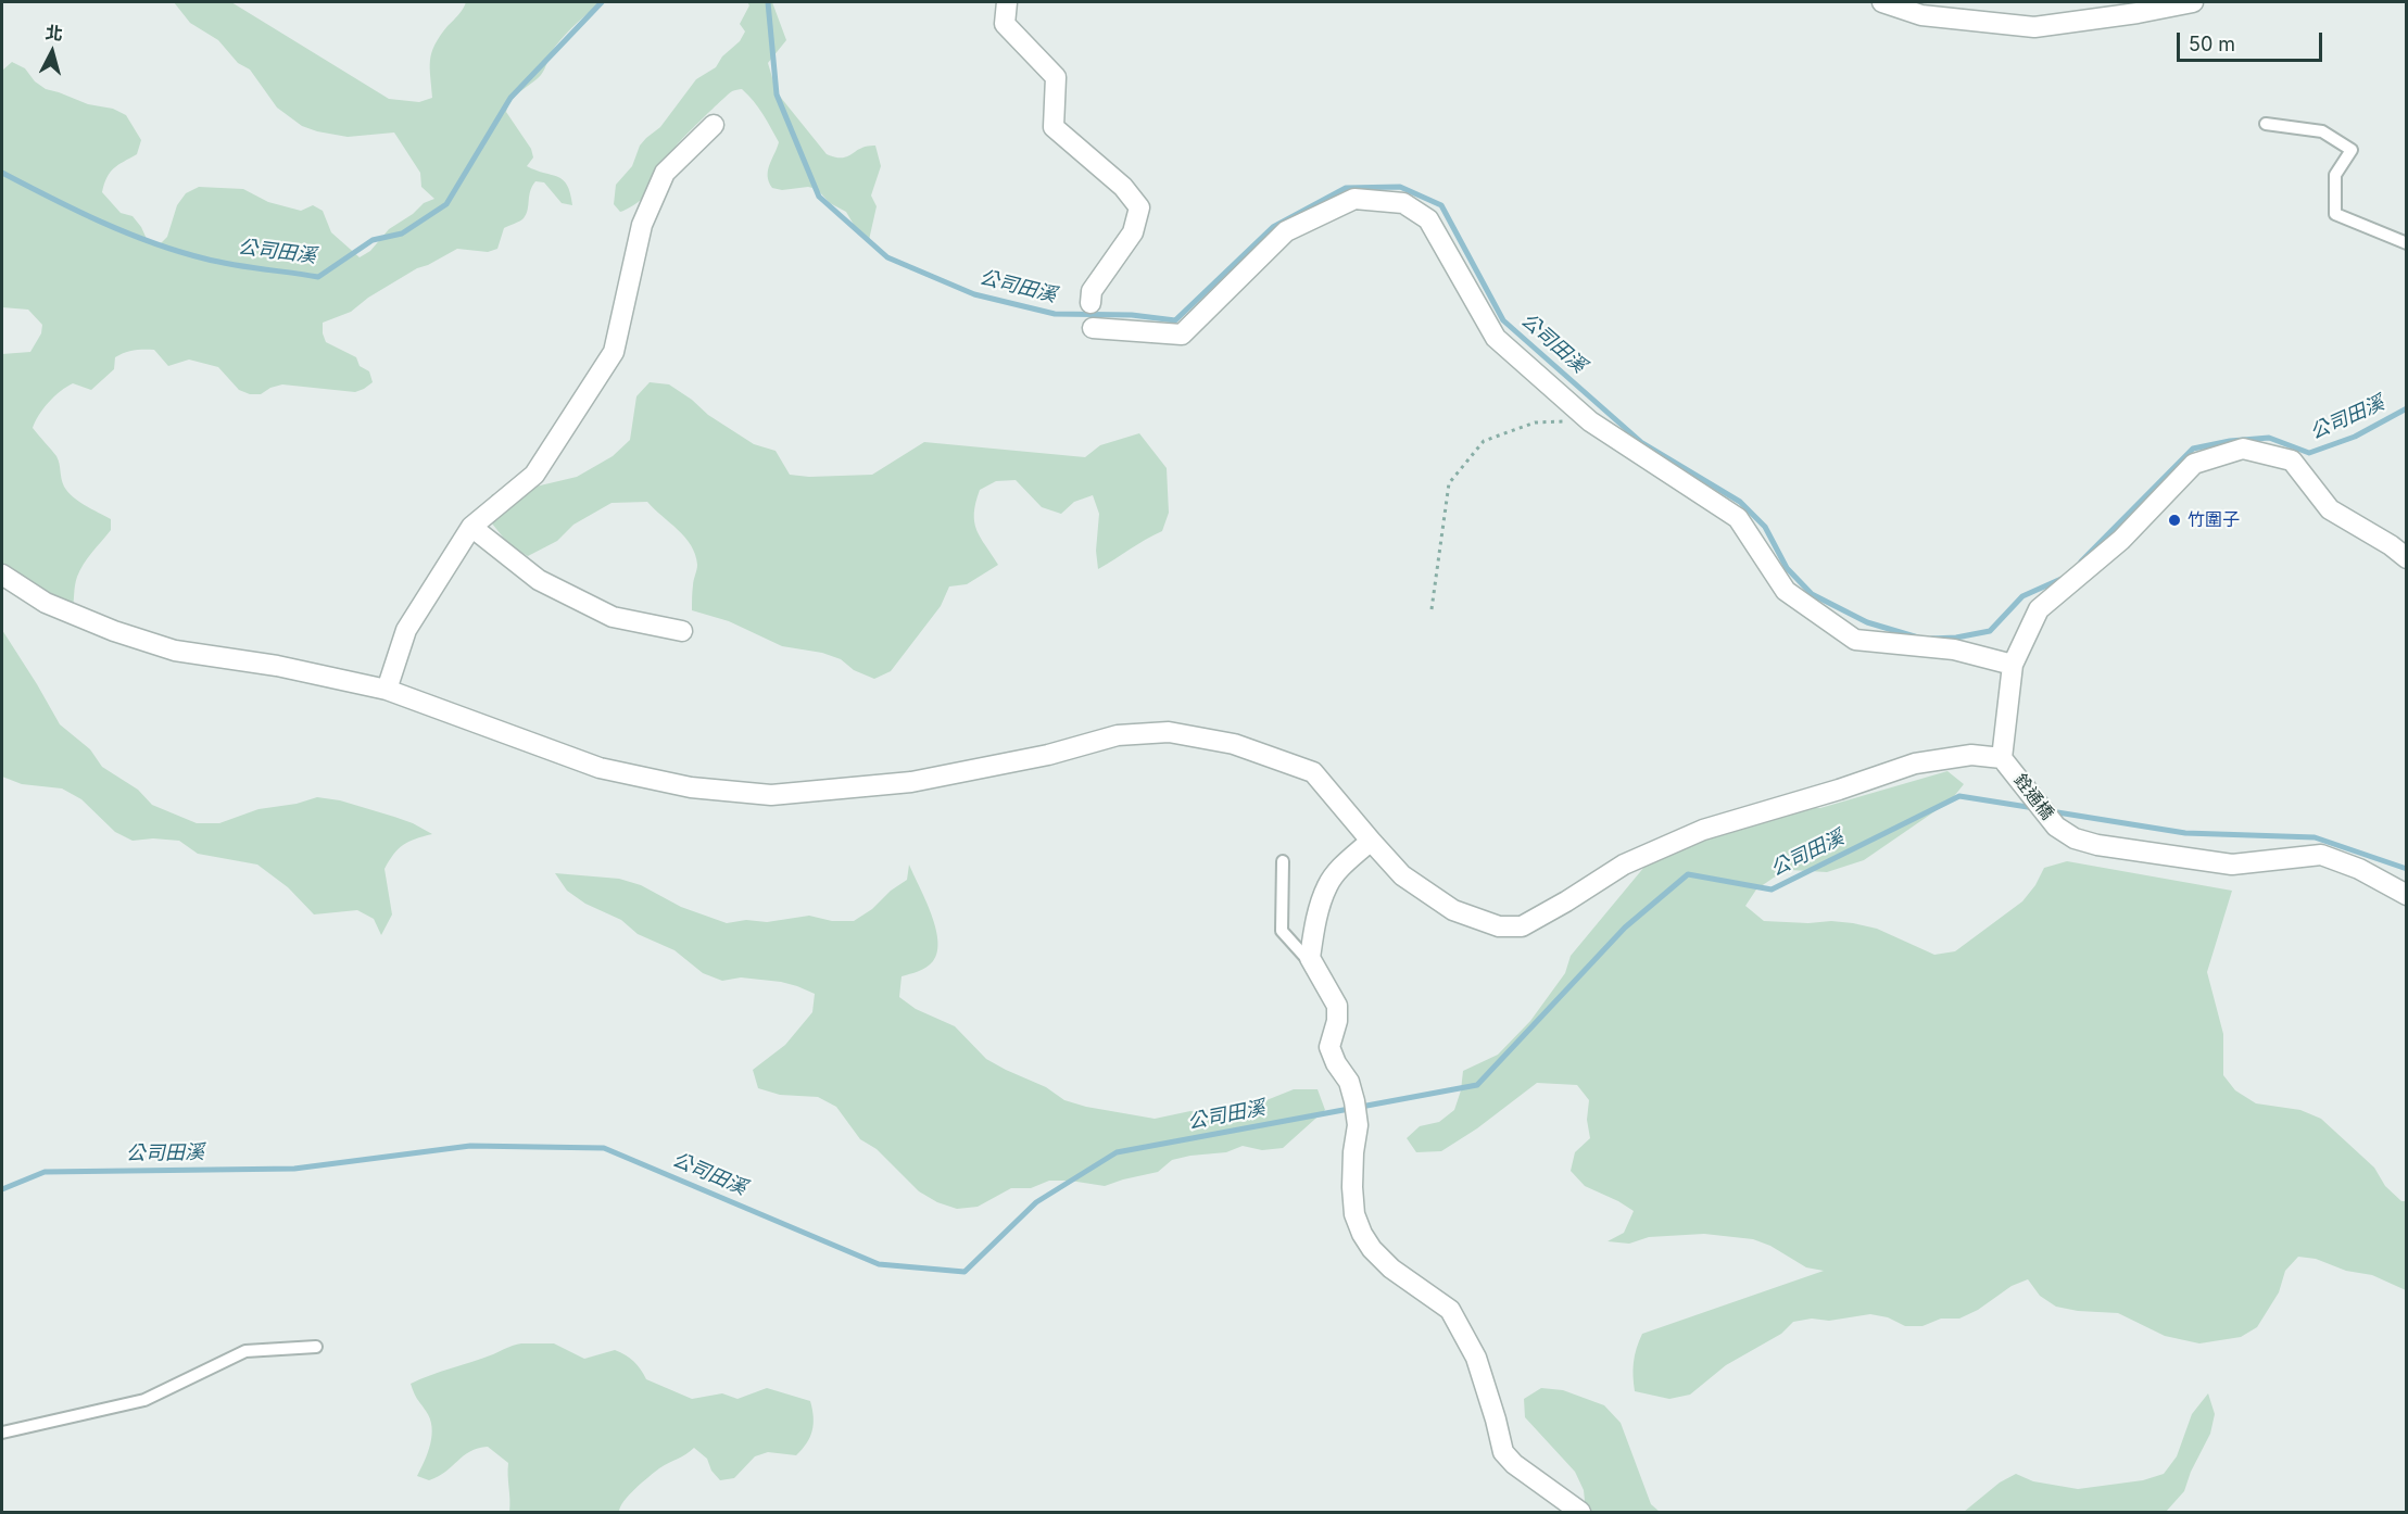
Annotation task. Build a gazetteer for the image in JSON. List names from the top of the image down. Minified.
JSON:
{"streets":{"street":["銓通橋"]},"water":["公司田溪"],"places":["竹圍子"],"scale_bar":"50 m","north":"top"}
